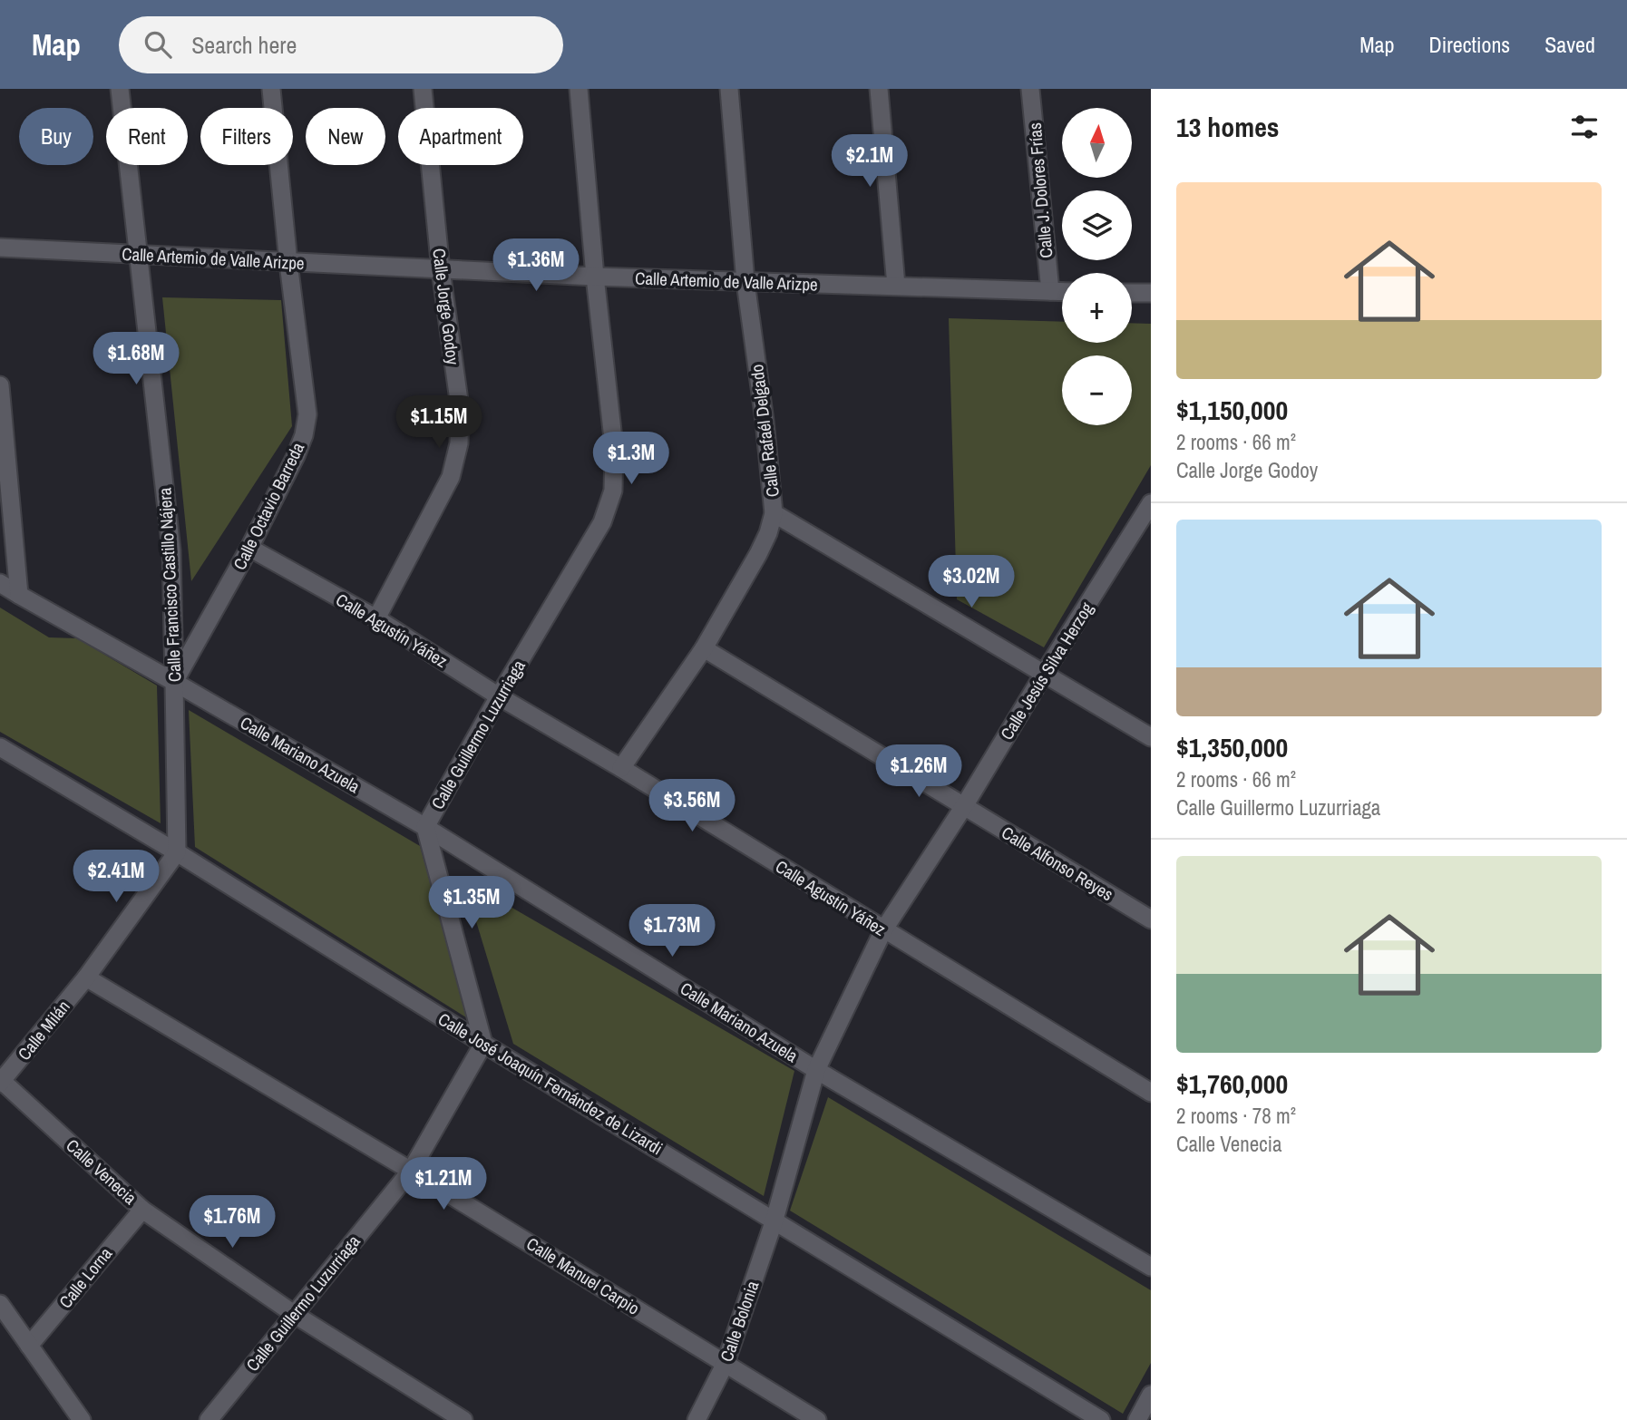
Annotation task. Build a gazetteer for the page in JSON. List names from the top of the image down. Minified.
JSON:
{"streets":{"street":["Calle J. Dolores Frías","Calle Artemio de Valle Arizpe","Calle Jorge Godoy","Calle Rafaél Delgado","Calle Octavio Barreda","Calle Francisco Castillo Nájera","Calle Agustín Yáñez","Calle Jesús Silva Herzog","Calle Guillermo Luzurriaga","Calle Mariano Azuela","Calle Alfonso Reyes","Calle Milán","Calle José Joaquín Fernández de Lizardi","Calle Venecia","Calle Manuel Carpio","Calle Lorna","Calle Bolonia"]},"crossings":[["Calle J. Dolores Frías","Calle Artemio de Valle Arizpe"],["Calle Artemio de Valle Arizpe","Calle Jorge Godoy"],["Calle Artemio de Valle Arizpe","Calle Rafaél Delgado"],["Calle Artemio de Valle Arizpe","Calle Octavio Barreda"],["Calle Artemio de Valle Arizpe","Calle Francisco Castillo Nájera"],["Calle Artemio de Valle Arizpe","Calle Guillermo Luzurriaga"],["Calle Jorge Godoy","Calle Agustín Yáñez"],["Calle Rafaél Delgado","Calle Agustín Yáñez"],["Calle Rafaél Delgado","Calle Alfonso Reyes"],["Calle Octavio Barreda","Calle Francisco Castillo Nájera"],["Calle Octavio Barreda","Calle Agustín Yáñez"],["Calle Octavio Barreda","Calle Mariano Azuela"],["Calle Francisco Castillo Nájera","Calle Mariano Azuela"],["Calle Francisco Castillo Nájera","Calle José Joaquín Fernández de Lizardi"],["Calle Agustín Yáñez","Calle Jesús Silva Herzog"],["Calle Agustín Yáñez","Calle Guillermo Luzurriaga"],["Calle Jesús Silva Herzog","Calle Mariano Azuela"],["Calle Jesús Silva Herzog","Calle Alfonso Reyes"],["Calle Jesús Silva Herzog","Calle José Joaquín Fernández de Lizardi"],["Calle Jesús Silva Herzog","Calle Bolonia"],["Calle Guillermo Luzurriaga","Calle Mariano Azuela"],["Calle Guillermo Luzurriaga","Calle José Joaquín Fernández de Lizardi"],["Calle Guillermo Luzurriaga","Calle Venecia"],["Calle Guillermo Luzurriaga","Calle Manuel Carpio"],["Calle Milán","Calle Venecia"],["Calle Milán","Calle Manuel Carpio"],["Calle José Joaquín Fernández de Lizardi","Calle Bolonia"],["Calle Venecia","Calle Lorna"],["Calle Manuel Carpio","Calle Bolonia"]],"north":"top","page":{"header":"Map","search":"Search here","nav":["Map","Directions","Saved"],"heading":"13 homes","map_buttons":["+","−"],"chip":["Buy","Rent","Filters","New","Apartment"],"price":["$2.1M","$1.36M","$1.68M","$1.15M","$1.3M","$3.02M","$1.26M","$3.56M","$2.41M","$1.35M","$1.73M","$1.21M","$1.76M"],"list":[{"name":"$1,150,000","note":"2 rooms · 66 m² · Calle Jorge Godoy"},{"name":"$1,350,000","note":"2 rooms · 66 m² · Calle Guillermo Luzurriaga"},{"name":"$1,760,000","note":"2 rooms · 78 m² · Calle Venecia"}]}}
